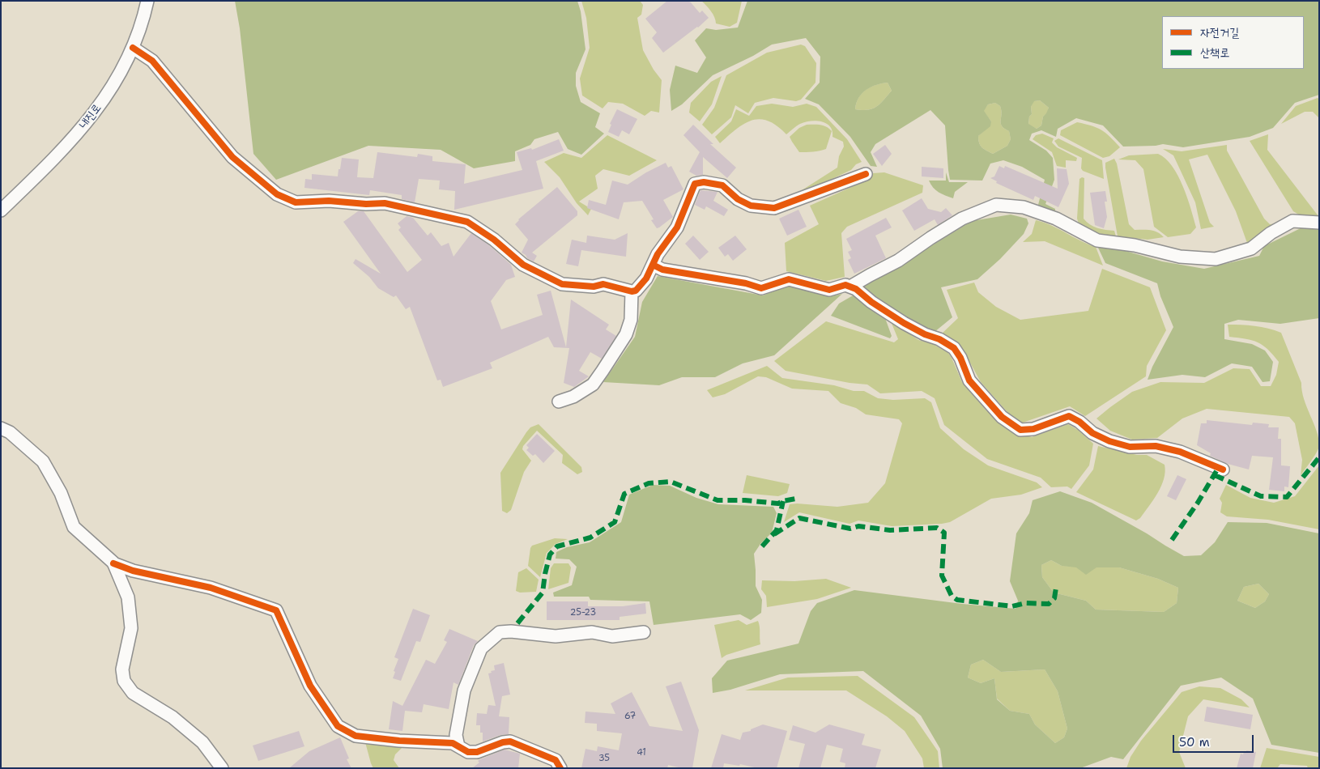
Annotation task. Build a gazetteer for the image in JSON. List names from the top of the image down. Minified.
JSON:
{"streets":{"street":["내진로"]},"house_numbers":["25-23","67","41","35"],"legend":["자전거길","산책로"],"scale_bar":"50 m"}
